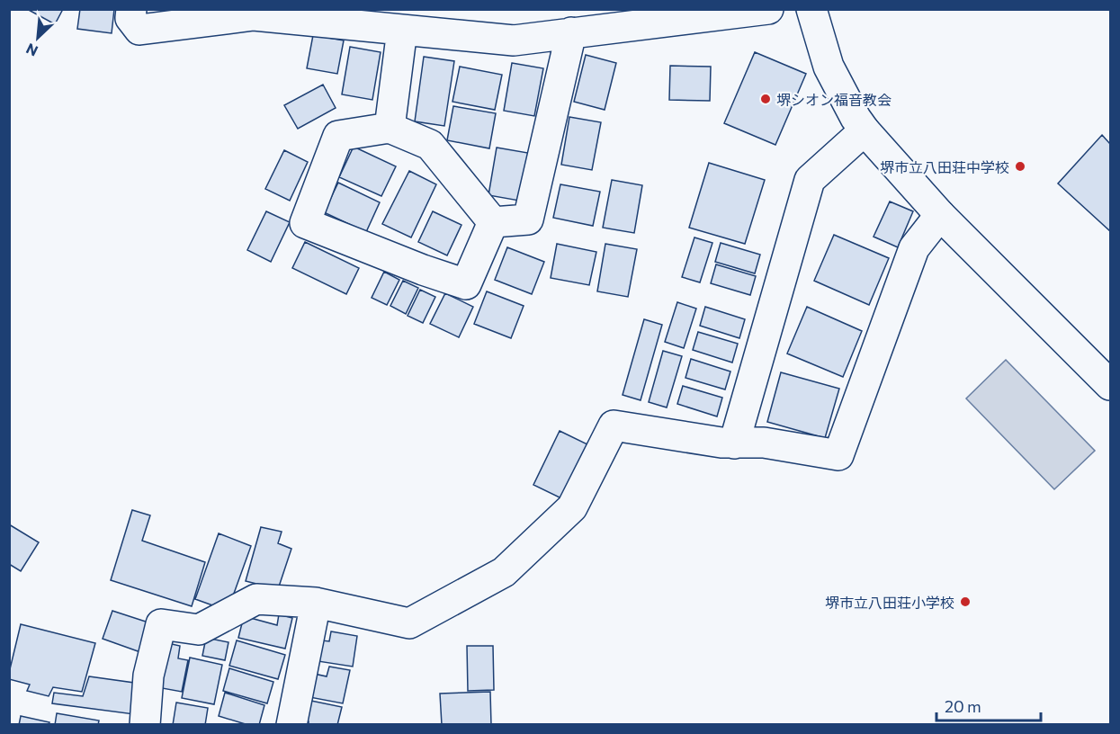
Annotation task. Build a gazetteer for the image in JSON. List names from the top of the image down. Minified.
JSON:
{"places":["堺シオン福音教会","堺市立八田荘中学校","堺市立八田荘小学校"],"scale_bar":"20 m","north":"bottom left"}
